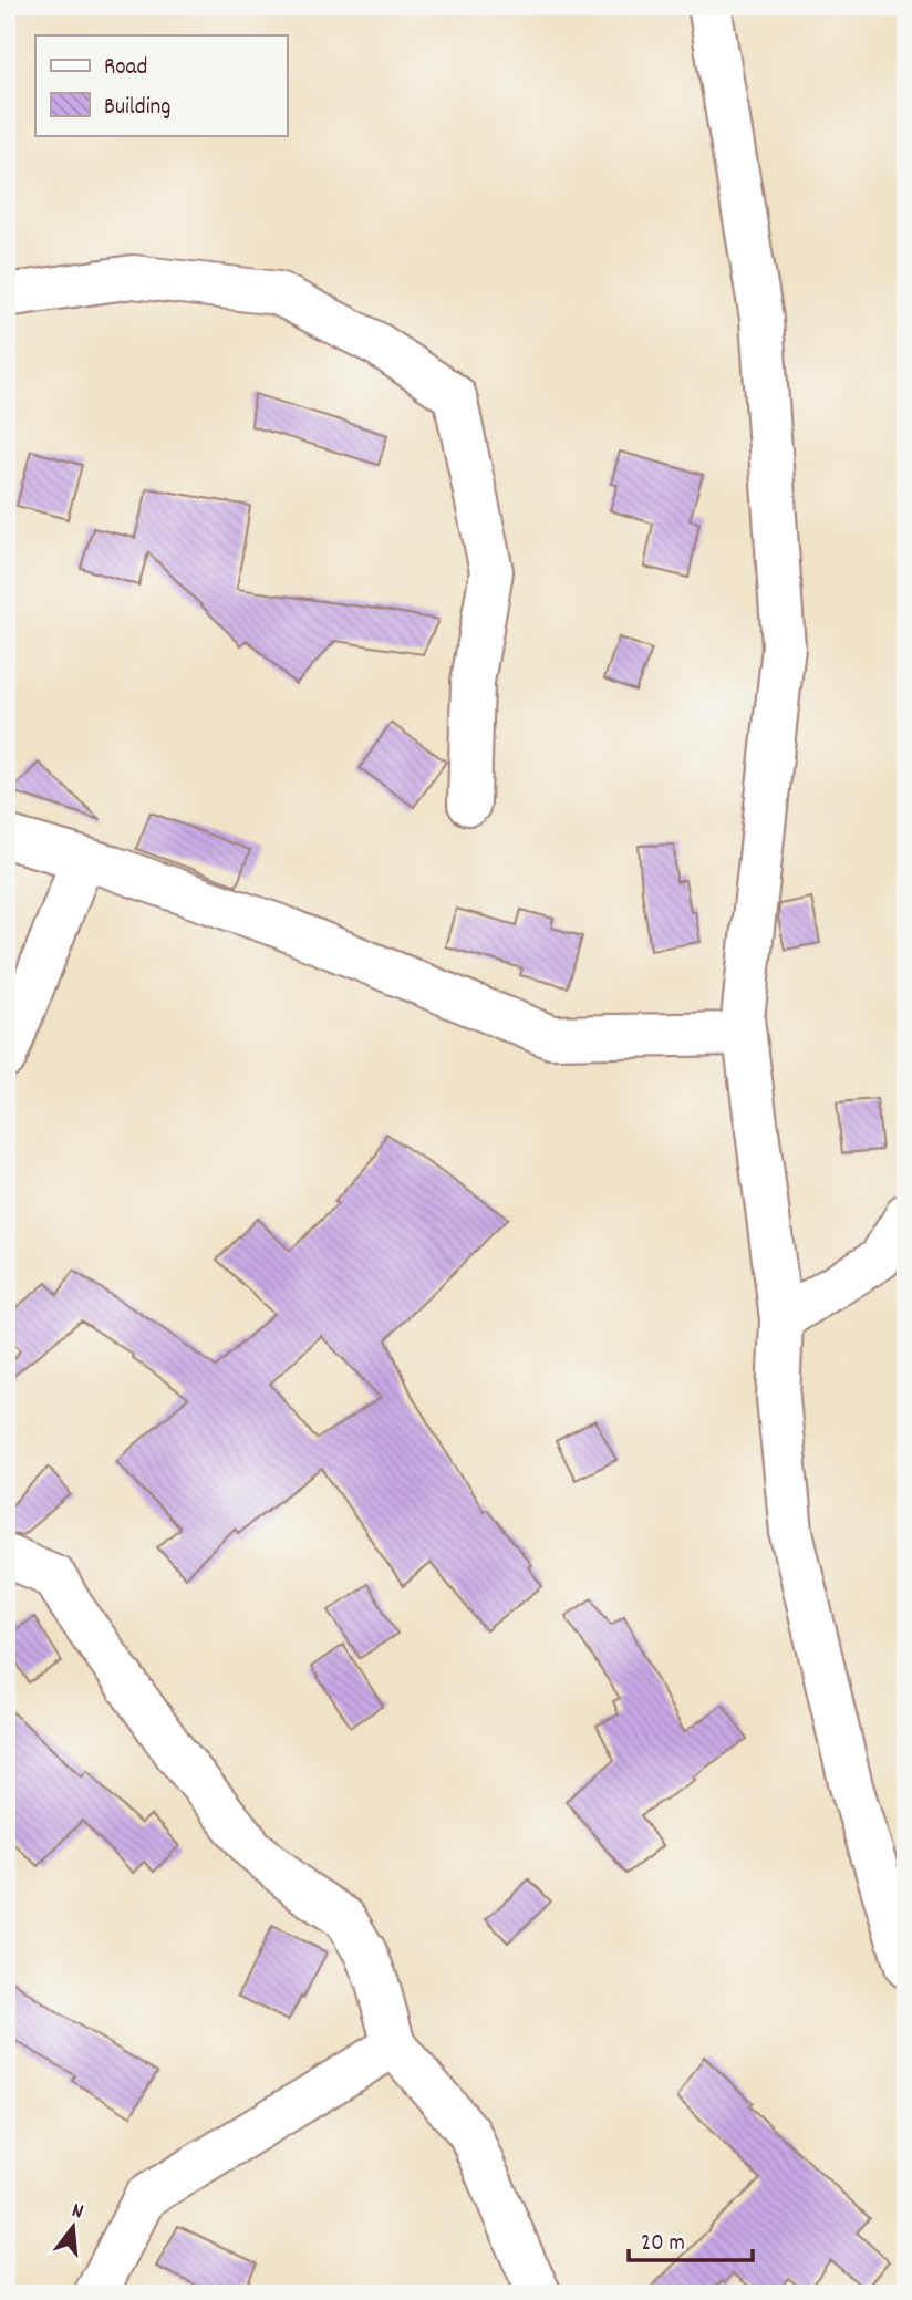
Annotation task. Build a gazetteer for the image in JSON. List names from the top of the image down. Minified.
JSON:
{"legend":["Road","Building"],"scale_bar":"20 m","north":"top"}
